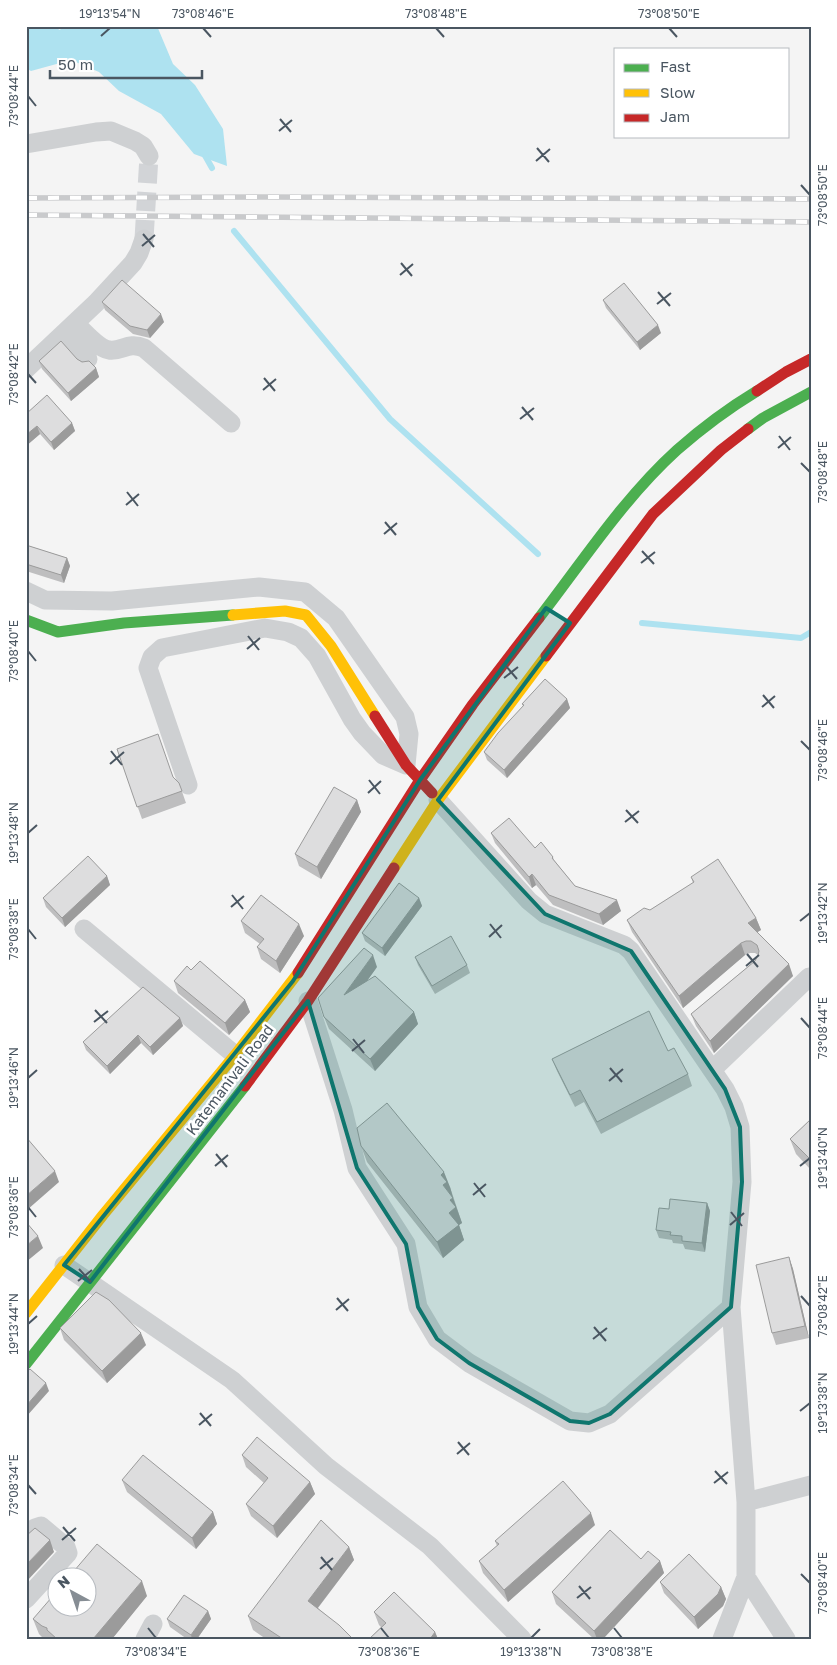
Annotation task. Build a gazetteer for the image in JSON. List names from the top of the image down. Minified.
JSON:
{"streets":{"main road":["Katemanivali Road"]},"legend":["Fast","Slow","Jam"],"scale_bar":"50 m","north":"top left","coordinates":["19°13'54\"N","73°08'46\"E","73°08'48\"E","73°08'50\"E","73°08'44\"E","73°08'42\"E","73°08'40\"E","19°13'48\"N","19°13'42\"N","73°08'38\"E","19°13'46\"N","19°13'40\"N","73°08'36\"E","19°13'44\"N","19°13'38\"N","73°08'34\"E"]}
